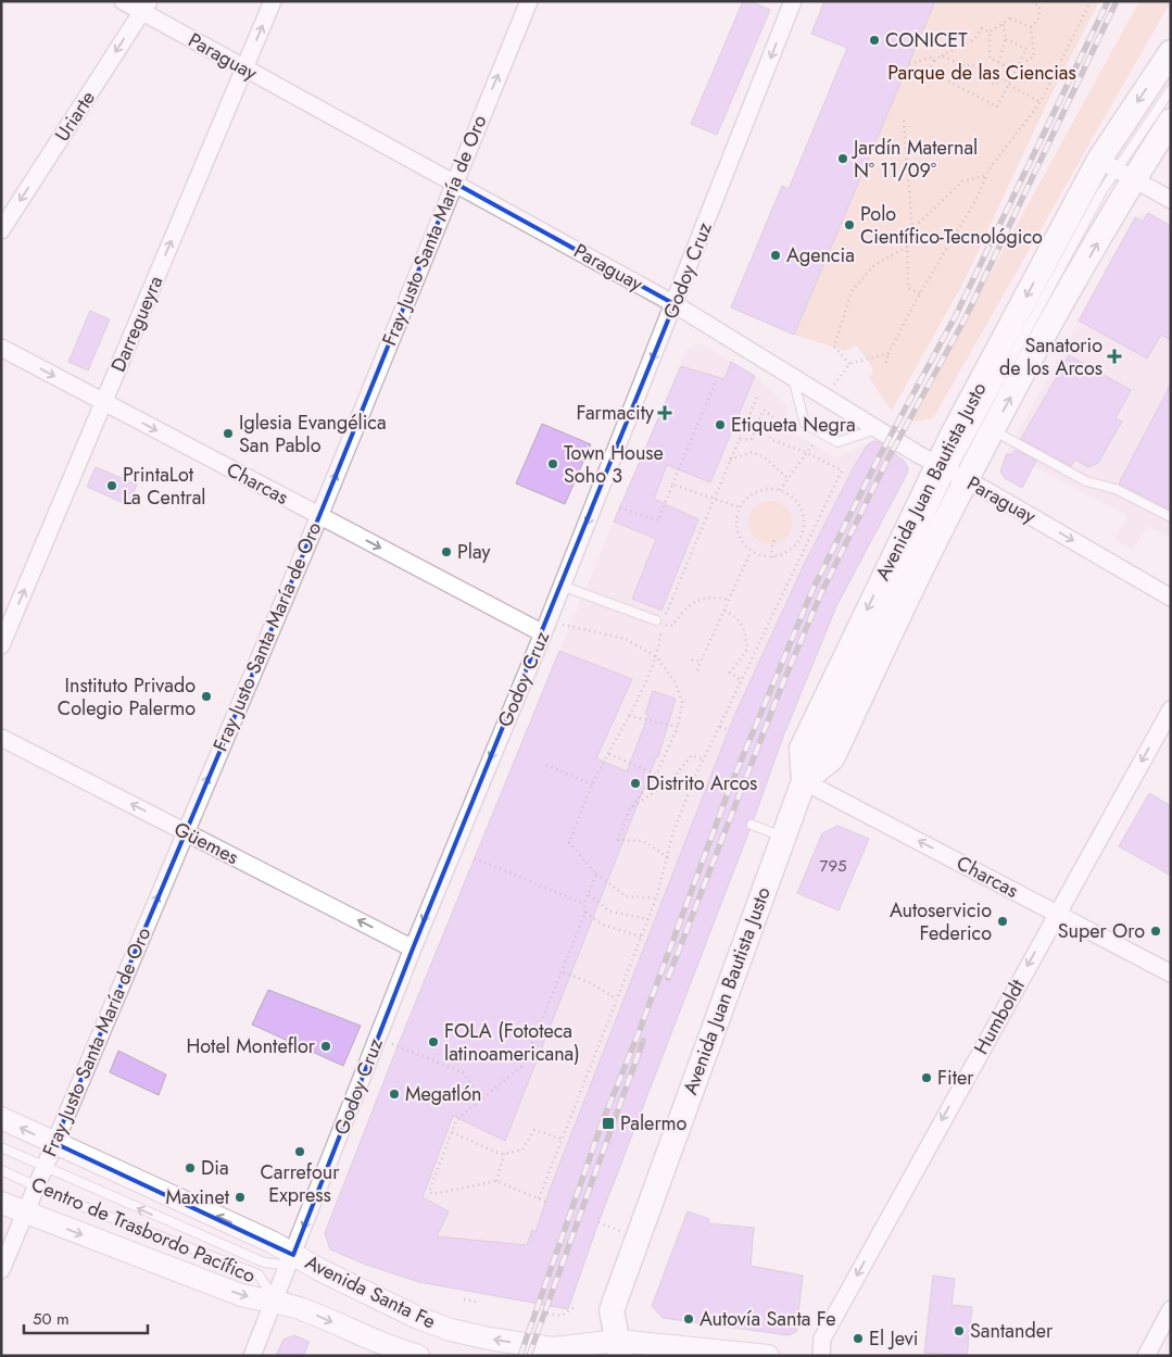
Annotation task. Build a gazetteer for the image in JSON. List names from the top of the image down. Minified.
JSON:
{"streets":{"main road":["Avenida Juan Bautista Justo","Avenida Santa Fe"],"street":["Paraguay","Uriarte","Fray Justo Santa María de Oro","Godoy Cruz","Darregueyra","Charcas","Güemes","Humboldt"],"lane":["Centro de Trasbordo Pacífico"]},"crossings":[["Paraguay","Uriarte"],["Paraguay","Fray Justo Santa María de Oro"],["Paraguay","Godoy Cruz"],["Paraguay","Darregueyra"],["Paraguay","Avenida Juan Bautista Justo"],["Fray Justo Santa María de Oro","Charcas"],["Fray Justo Santa María de Oro","Güemes"],["Fray Justo Santa María de Oro","Centro de Trasbordo Pacífico"],["Fray Justo Santa María de Oro","Avenida Santa Fe"],["Godoy Cruz","Charcas"],["Godoy Cruz","Güemes"],["Godoy Cruz","Centro de Trasbordo Pacífico"],["Godoy Cruz","Avenida Santa Fe"],["Darregueyra","Charcas"],["Avenida Juan Bautista Justo","Charcas"],["Avenida Juan Bautista Justo","Avenida Santa Fe"],["Charcas","Humboldt"],["Centro de Trasbordo Pacífico","Avenida Santa Fe"]],"one_way":["Uriarte","Fray Justo Santa María de Oro","Godoy Cruz","Darregueyra","Güemes","Humboldt"],"parks":["Parque de las Ciencias"],"places":{"other":["CONICET","Jardín Maternal Nº 11/09º","Polo Científico-Tecnológico","Agencia","Etiqueta Negra","Iglesia Evangélica San Pablo","Town House Soho 3","PrintaLot La Central","Play","Instituto Privado Colegio Palermo","Distrito Arcos","Autoservicio Federico","Super Oro","FOLA (Fototeca latinoamericana)","Hotel Monteflor","Fiter","Megatlón","Carrefour Express","Dia","Maxinet","Autovía Santa Fe","Santander","El Jevi"],"health":["Sanatorio de los Arcos","Farmacity"],"transit":["Palermo"]},"house_numbers":["795"],"scale_bar":"50 m"}
